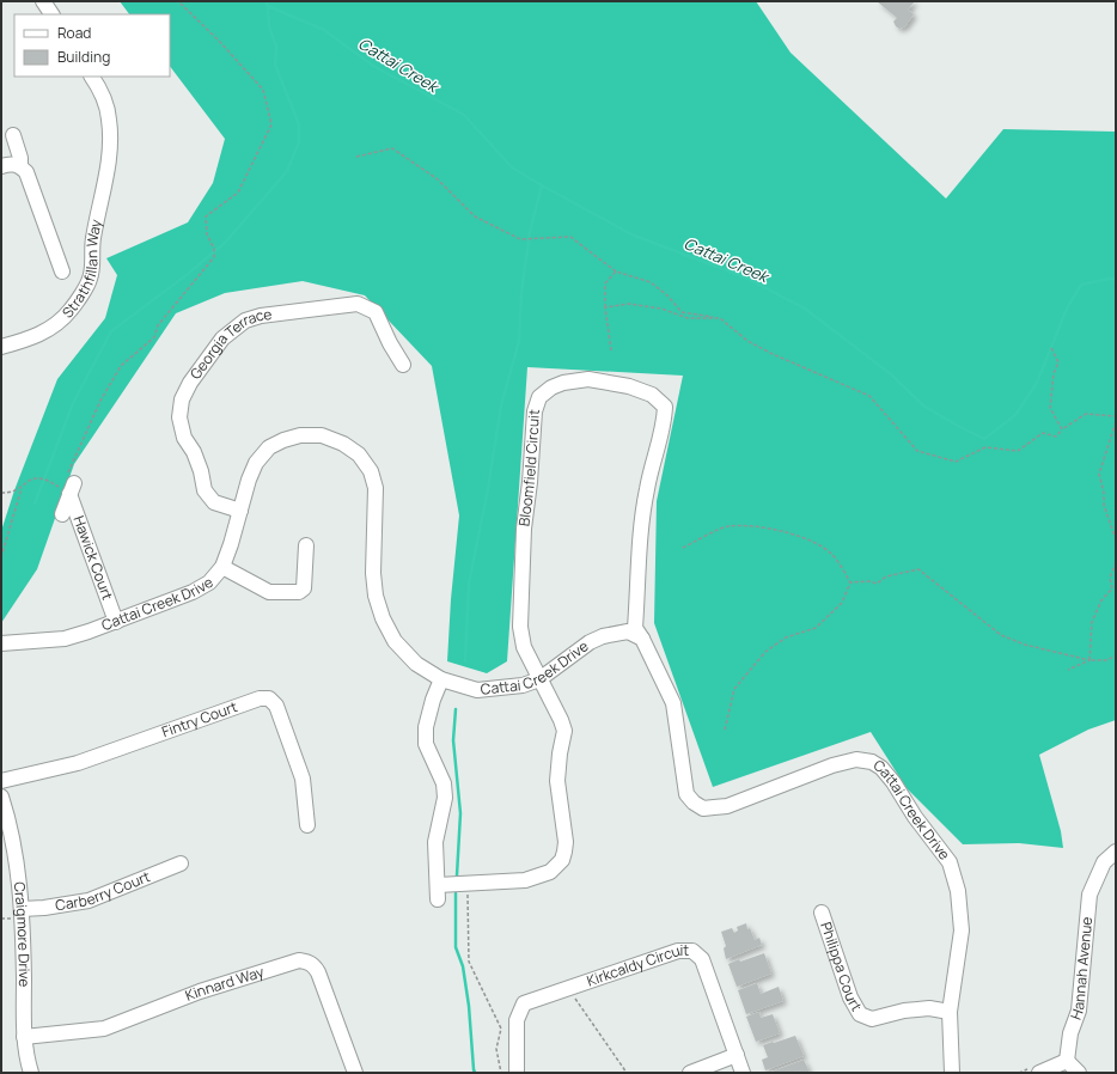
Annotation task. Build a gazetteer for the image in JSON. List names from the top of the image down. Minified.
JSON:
{"streets":{"street":["Strathfillan Way","Georgia Terrace","Bloomfield Circuit","Hawick Court","Cattai Creek Drive","Fintry Court","Carberry Court","Craigmore Drive","Philippa Court","Hannah Avenue","Kirkcaldy Circuit","Kinnard Way"]},"crossings":[["Georgia Terrace","Cattai Creek Drive"],["Bloomfield Circuit","Cattai Creek Drive"],["Hawick Court","Cattai Creek Drive"],["Cattai Creek Drive","Philippa Court"],["Carberry Court","Craigmore Drive"],["Craigmore Drive","Kinnard Way"]],"water":["Cattai Creek"],"legend":["Road","Building"]}
